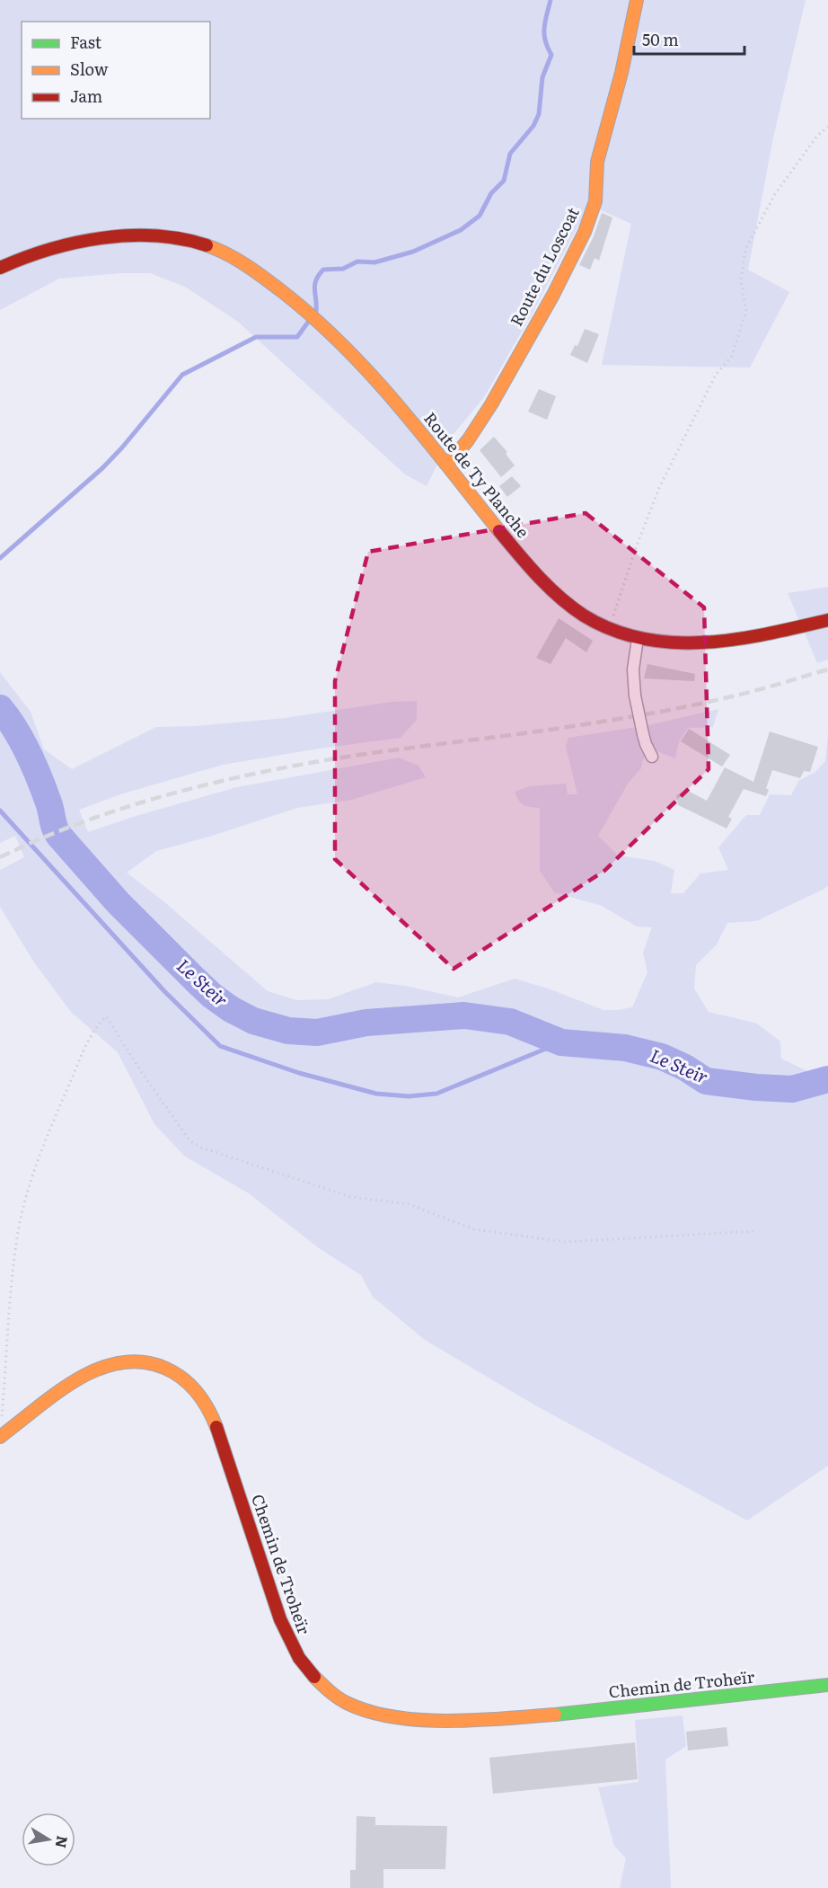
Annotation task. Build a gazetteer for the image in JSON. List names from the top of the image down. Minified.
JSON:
{"streets":{"street":["Route du Loscoat","Route de Ty Planche","Chemin de Troheïr"]},"crossings":[["Route du Loscoat","Route de Ty Planche"]],"water":["Le Steir"],"legend":["Fast","Slow","Jam"],"scale_bar":"50 m","north":"right"}
